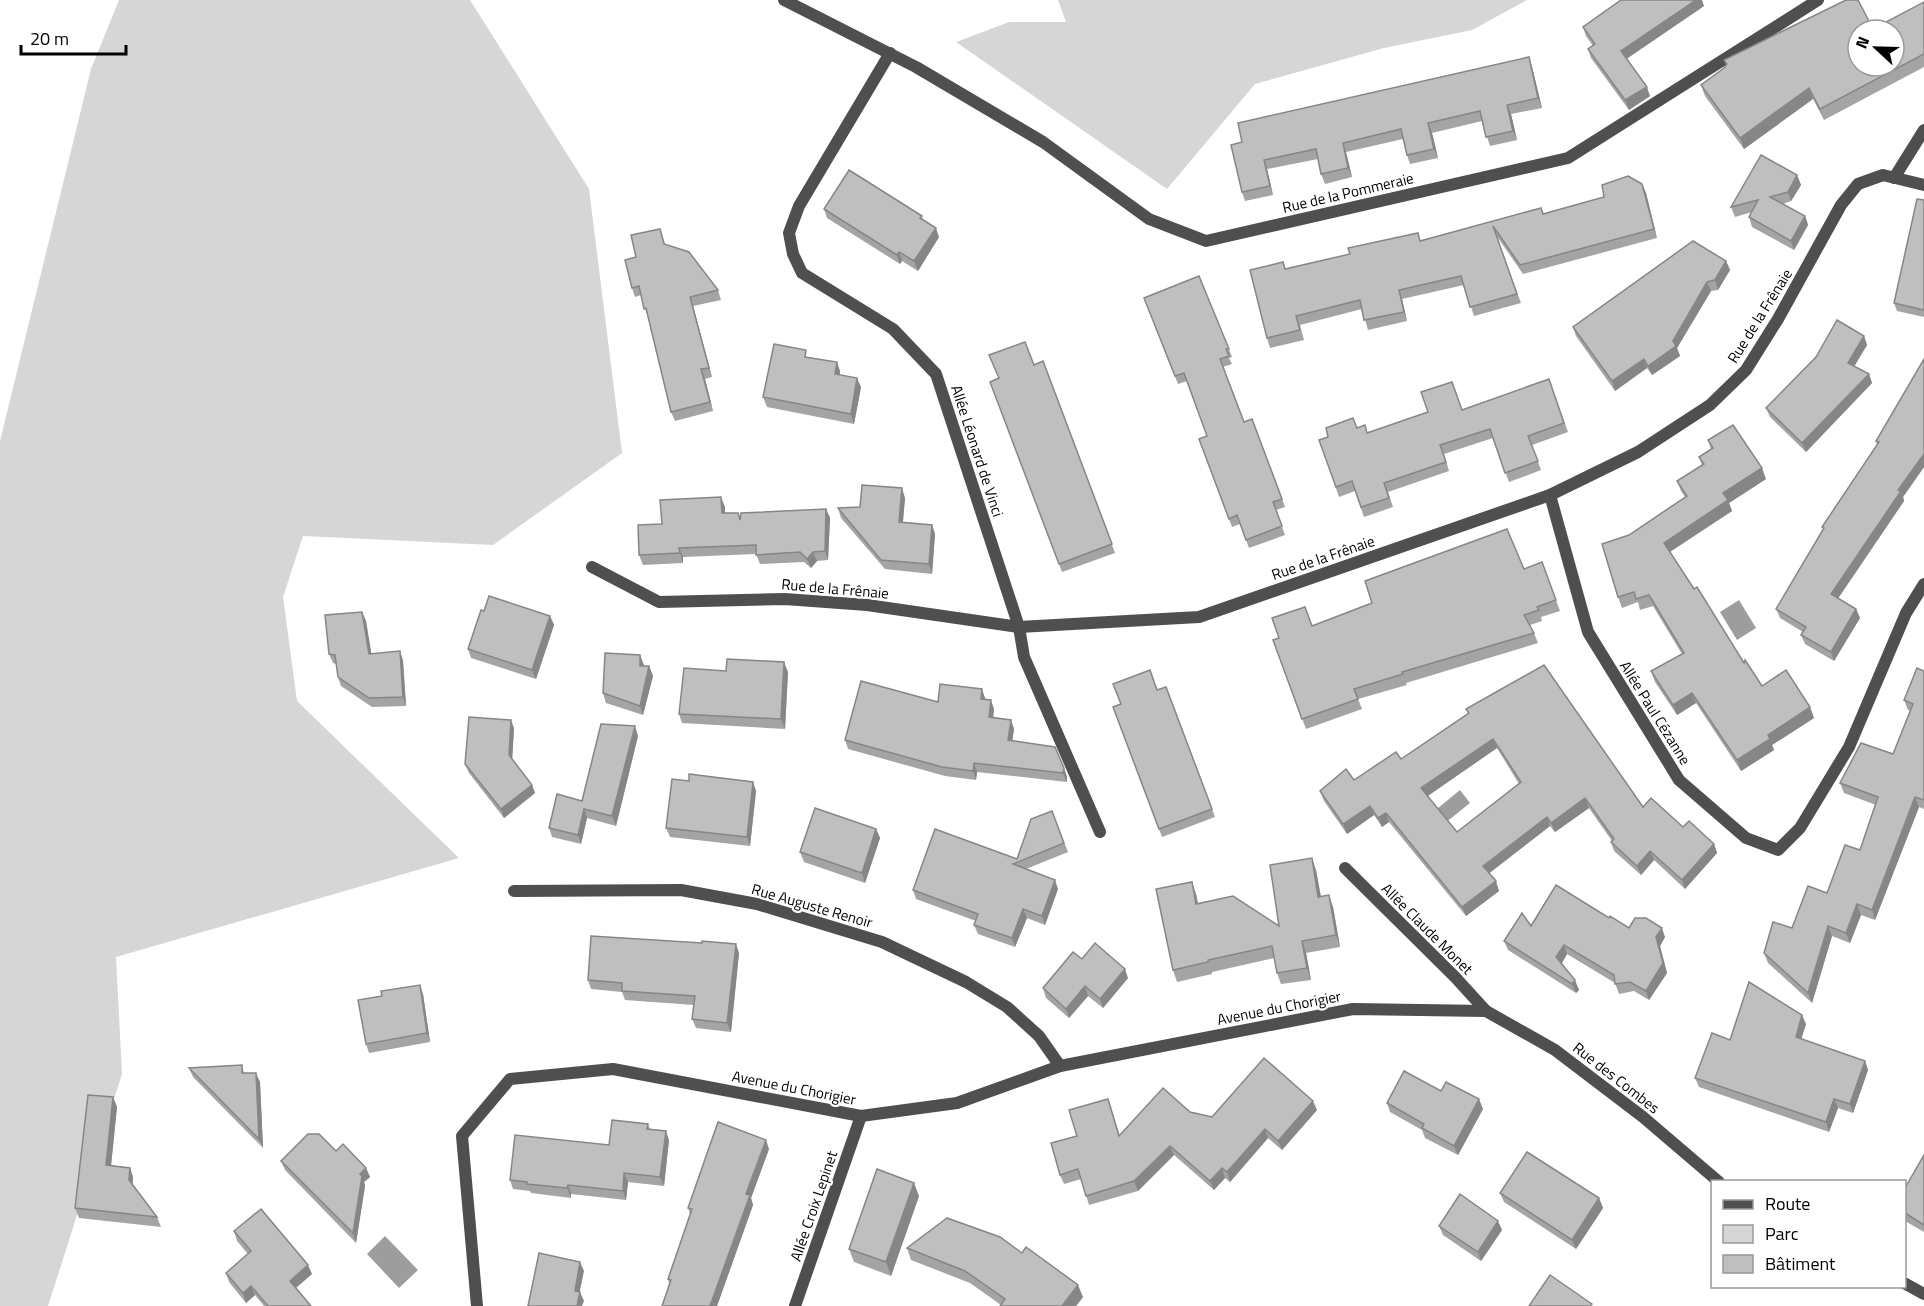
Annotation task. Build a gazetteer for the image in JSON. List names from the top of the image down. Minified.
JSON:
{"streets":{"street":["Rue de la Pommeraie","Rue de la Frênaie","Allée Léonard de Vinci","Allée Paul Cézanne","Rue Auguste Renoir","Allée Claude Monet","Avenue du Chorigier","Rue des Combes","Allée Croix Lepinet"]},"crossings":[["Rue de la Pommeraie","Allée Léonard de Vinci"],["Rue de la Frênaie","Allée Léonard de Vinci"],["Rue de la Frênaie","Allée Paul Cézanne"],["Rue Auguste Renoir","Avenue du Chorigier"],["Allée Claude Monet","Avenue du Chorigier"],["Allée Claude Monet","Rue des Combes"],["Avenue du Chorigier","Rue des Combes"],["Avenue du Chorigier","Allée Croix Lepinet"]],"legend":["Route","Parc","Bâtiment"],"scale_bar":"20 m","north":"left"}
